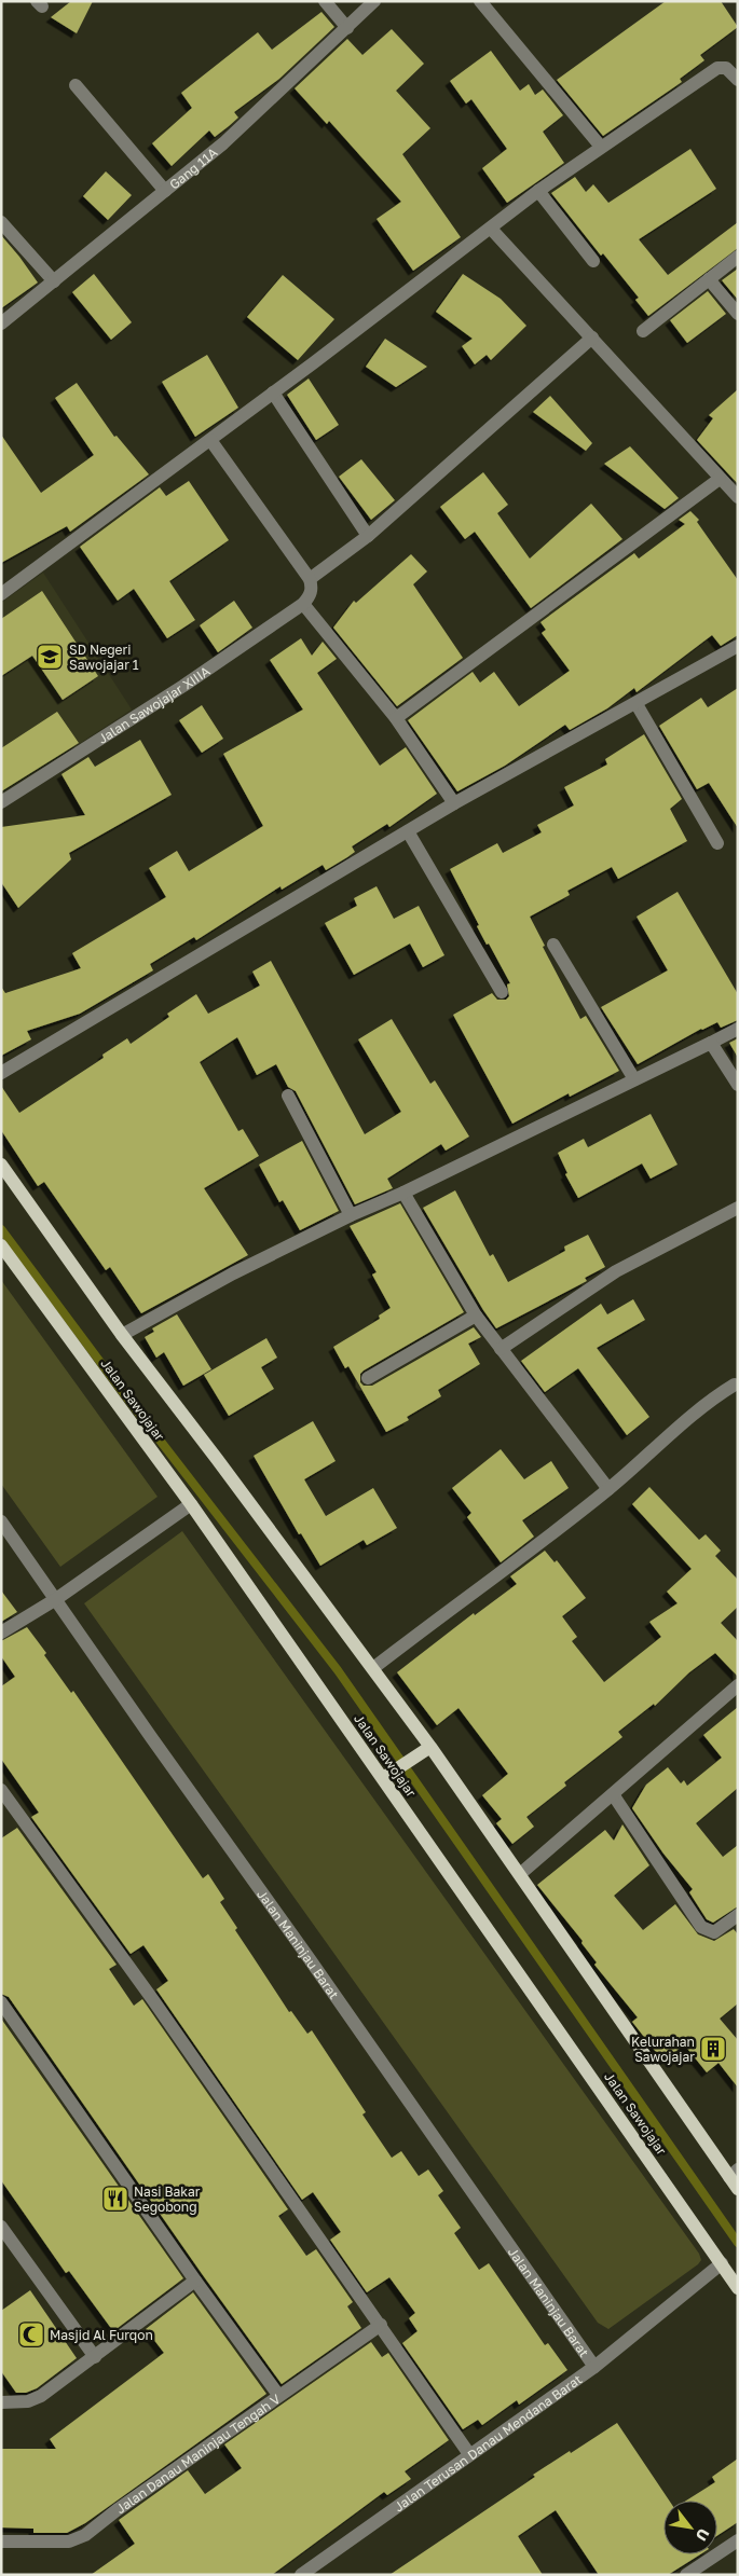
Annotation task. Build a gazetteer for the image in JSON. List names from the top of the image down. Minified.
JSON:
{"streets":{"main road":["Jalan Sawojajar"],"street":["Gang 11A","Jalan Sawojajar XIIIA","Jalan Maninjau Barat","Jalan Terusan Danau Mendana Barat","Jalan Danau Maninjau Tengah V"]},"crossings":[["Jalan Sawojajar","Jalan Terusan Danau Mendana Barat"],["Jalan Maninjau Barat","Jalan Terusan Danau Mendana Barat"]],"places":{"school or university":["SD Negeri Sawojajar 1"],"building":["Kelurahan Sawojajar"],"restaurant":["Nasi Bakar Segobong"],"mosque":["Masjid Al Furqon"]},"north":"bottom right"}
